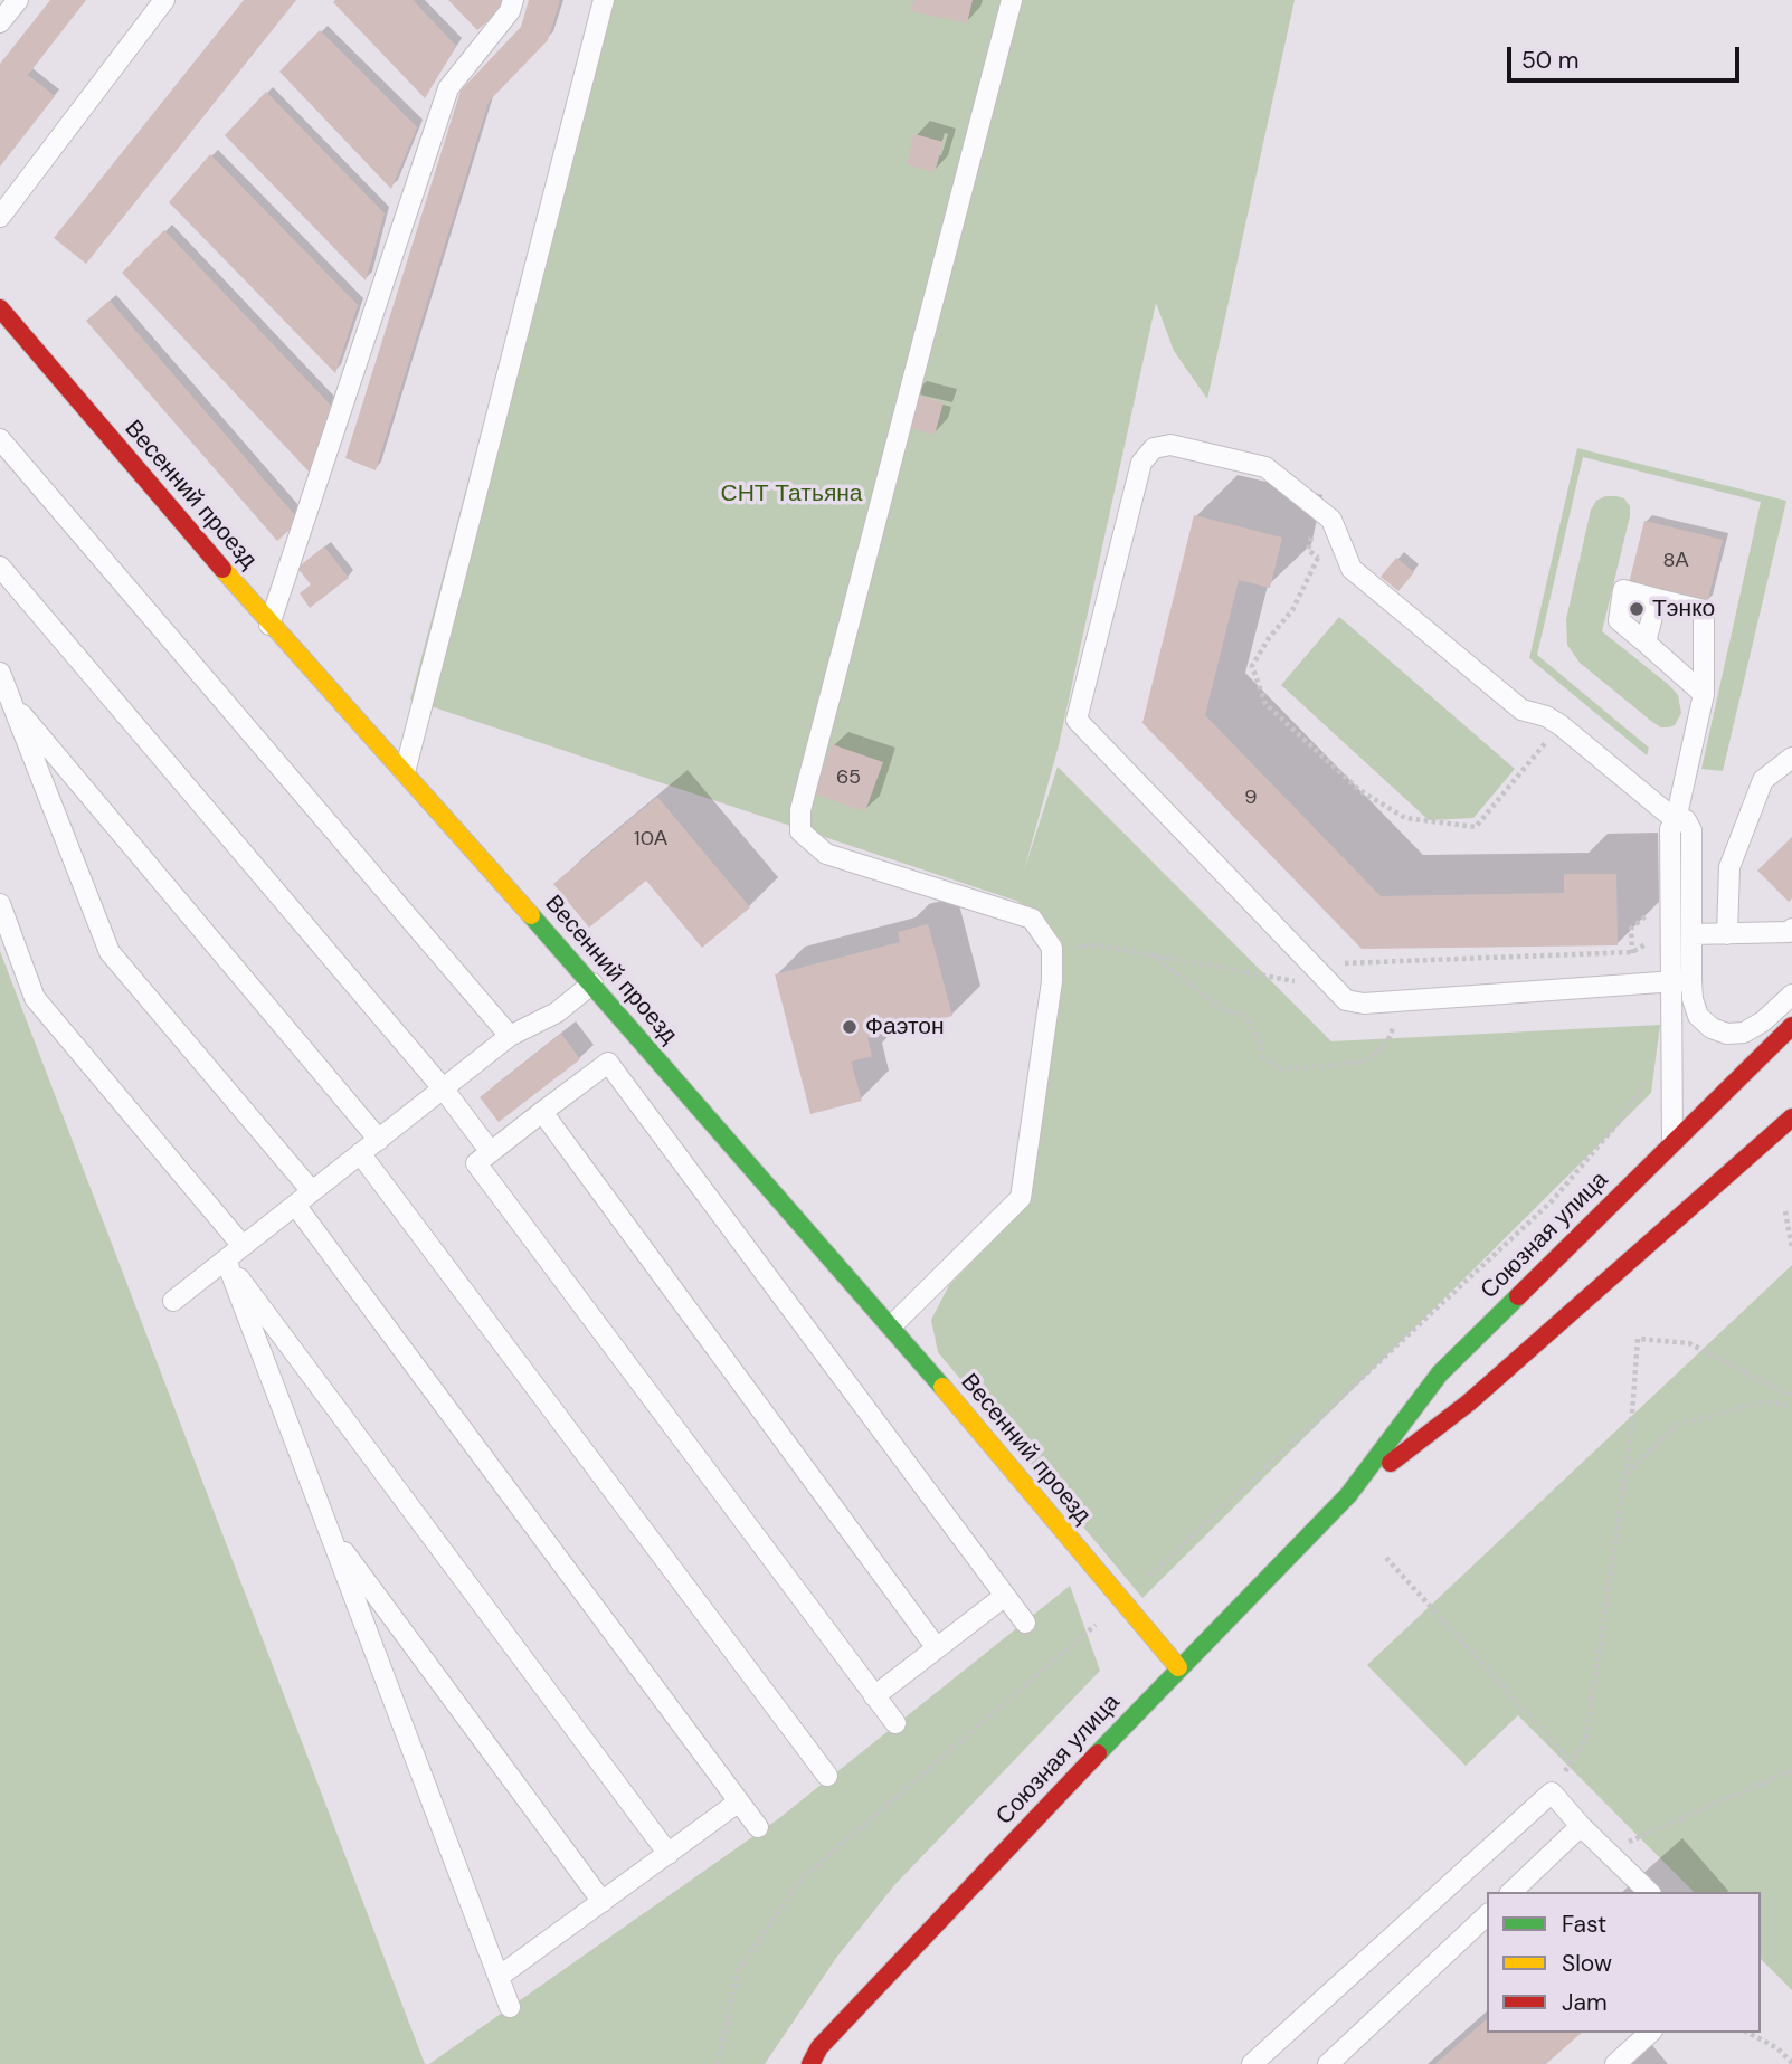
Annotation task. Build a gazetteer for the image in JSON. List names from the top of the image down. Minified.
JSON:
{"streets":{"main road":["Весенний проезд","Союзная улица"]},"crossings":[["Весенний проезд","Союзная улица"]],"parks":["СНТ Татьяна"],"places":["Тэнко","Фаэтон"],"house_numbers":["8А","65","9","10А"],"legend":["Fast","Slow","Jam"],"scale_bar":"50 m"}
